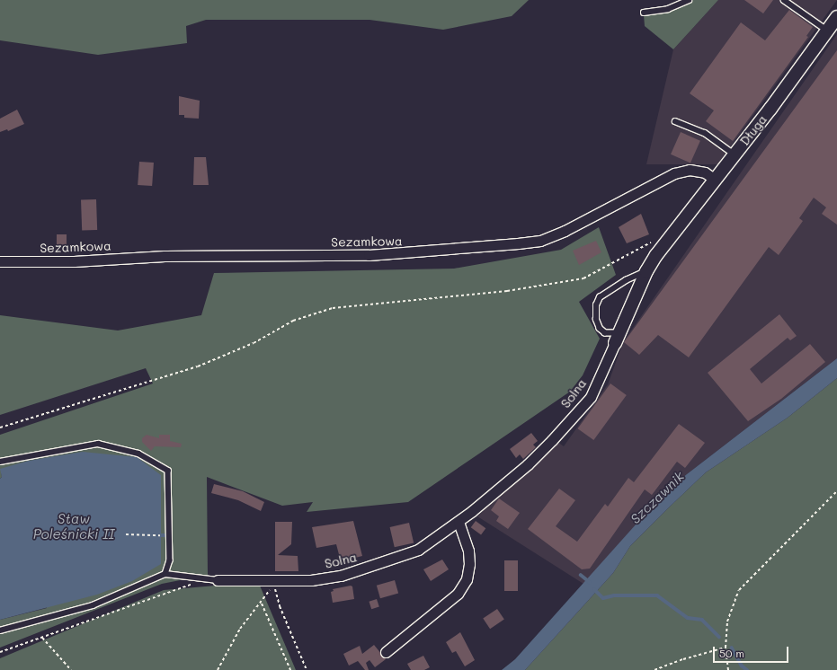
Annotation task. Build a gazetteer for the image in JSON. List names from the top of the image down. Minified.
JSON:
{"streets":{"street":["Długa","Sezamkowa","Solna"]},"crossings":[["Długa","Sezamkowa"],["Długa","Solna"]],"water":["Szczawnik","Staw Poleśnicki II"],"scale_bar":"50 m"}
